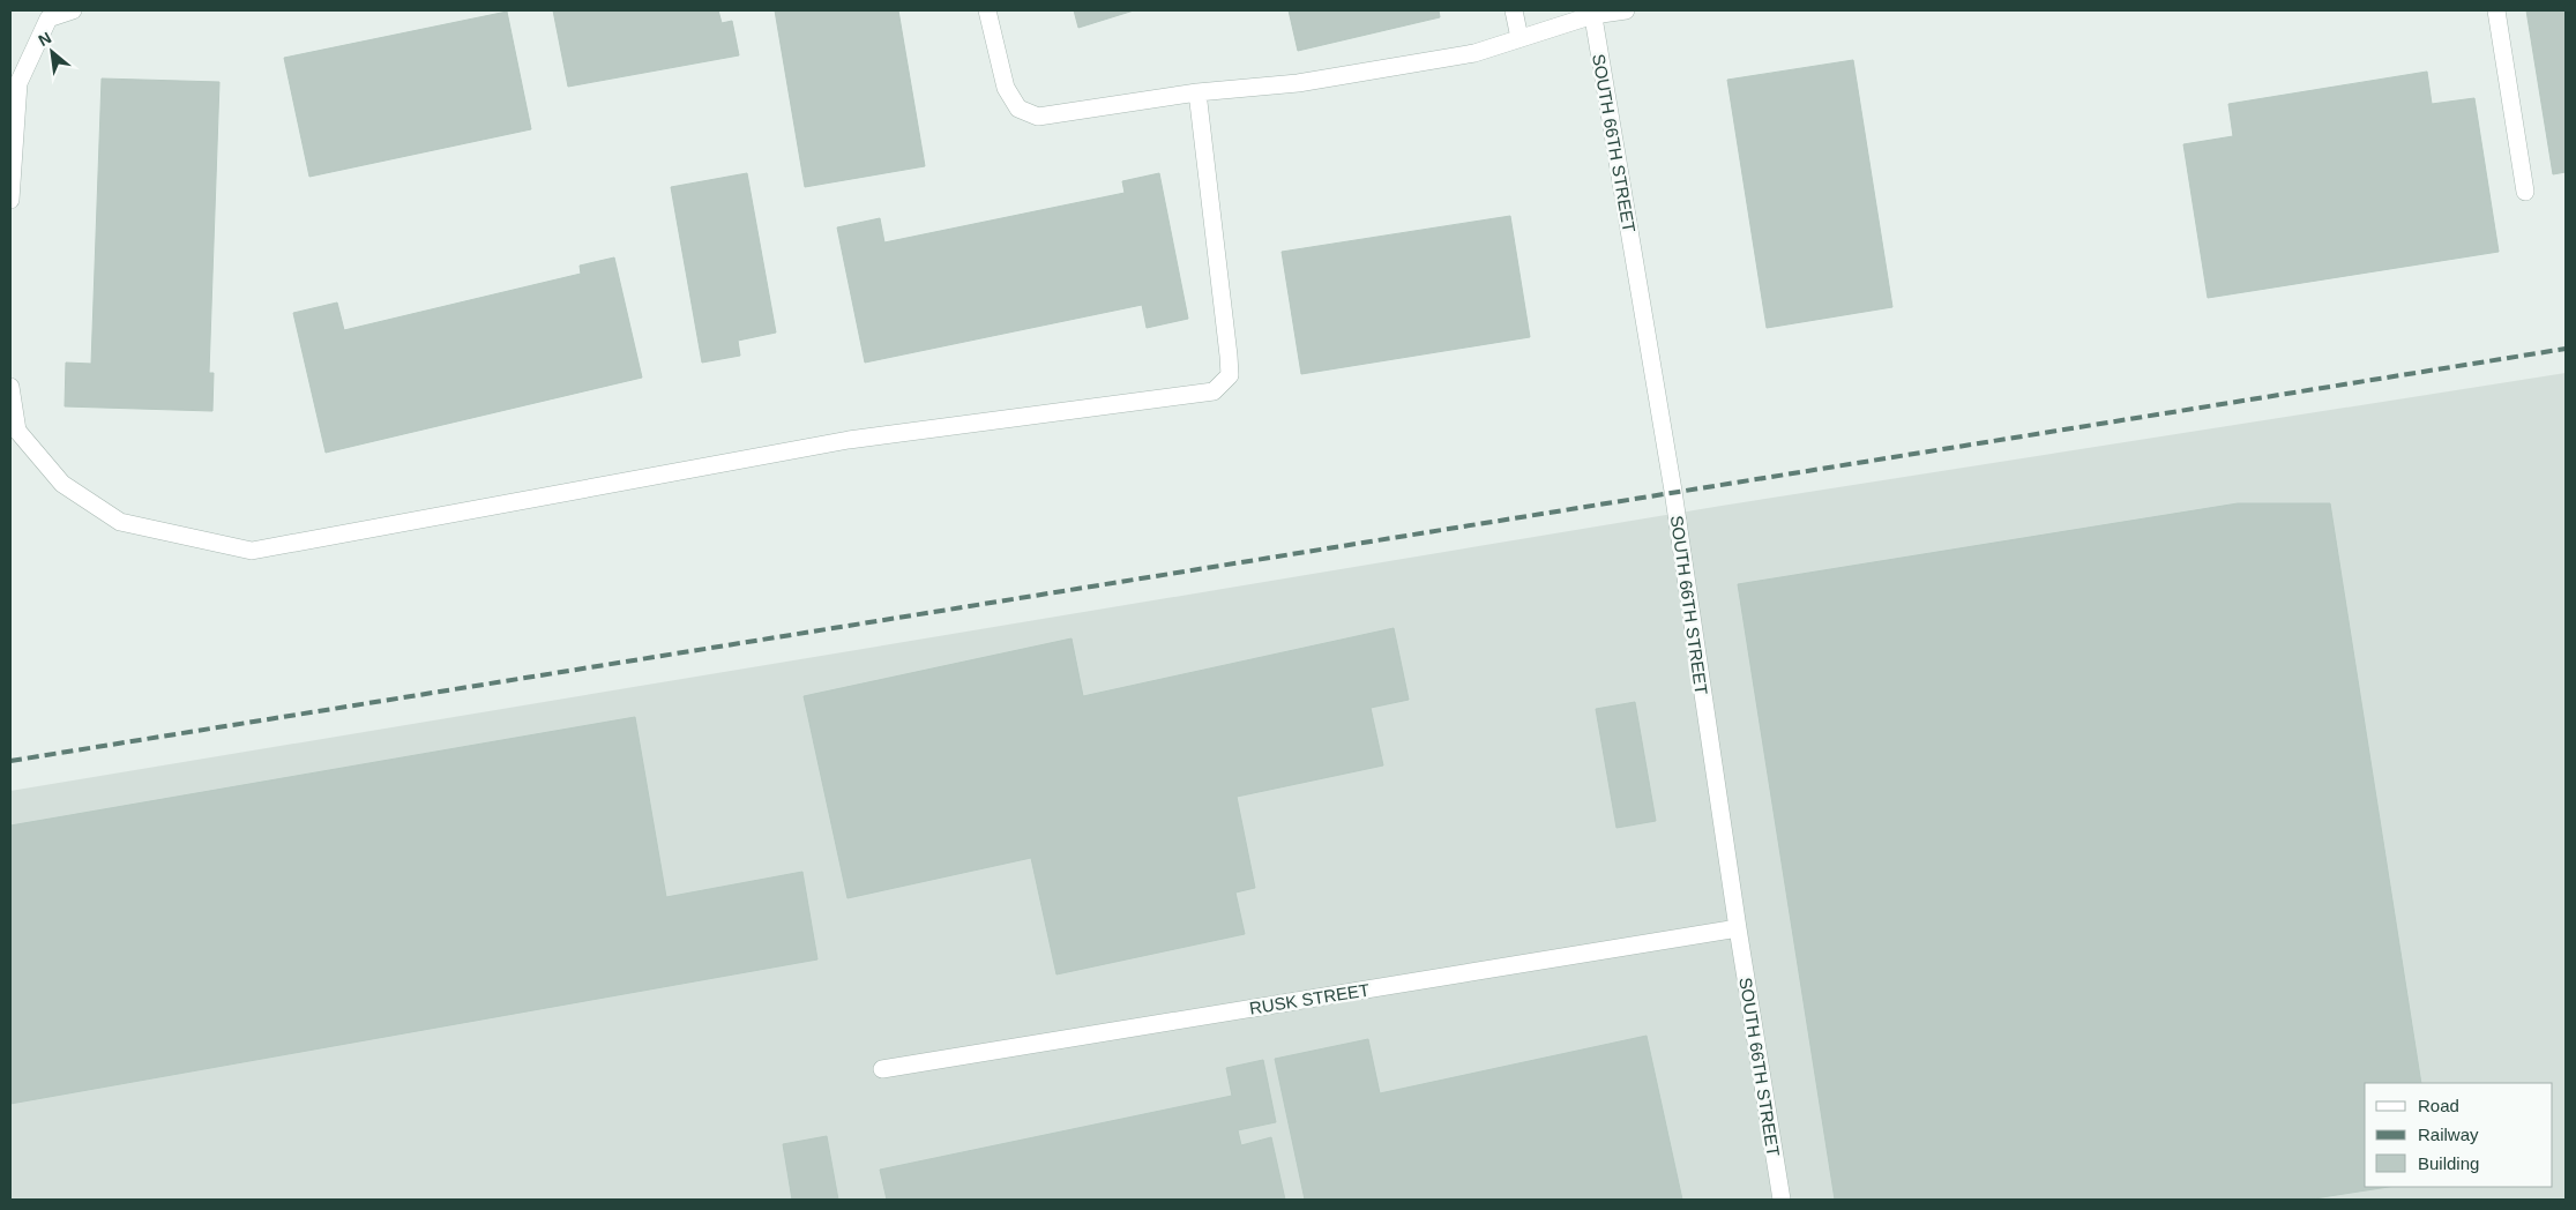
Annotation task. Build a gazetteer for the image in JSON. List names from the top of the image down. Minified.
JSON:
{"streets":{"street":["SOUTH 66TH STREET","RUSK STREET"]},"crossings":[["SOUTH 66TH STREET","RUSK STREET"]],"legend":["Road","Railway","Building"],"north":"top left"}
